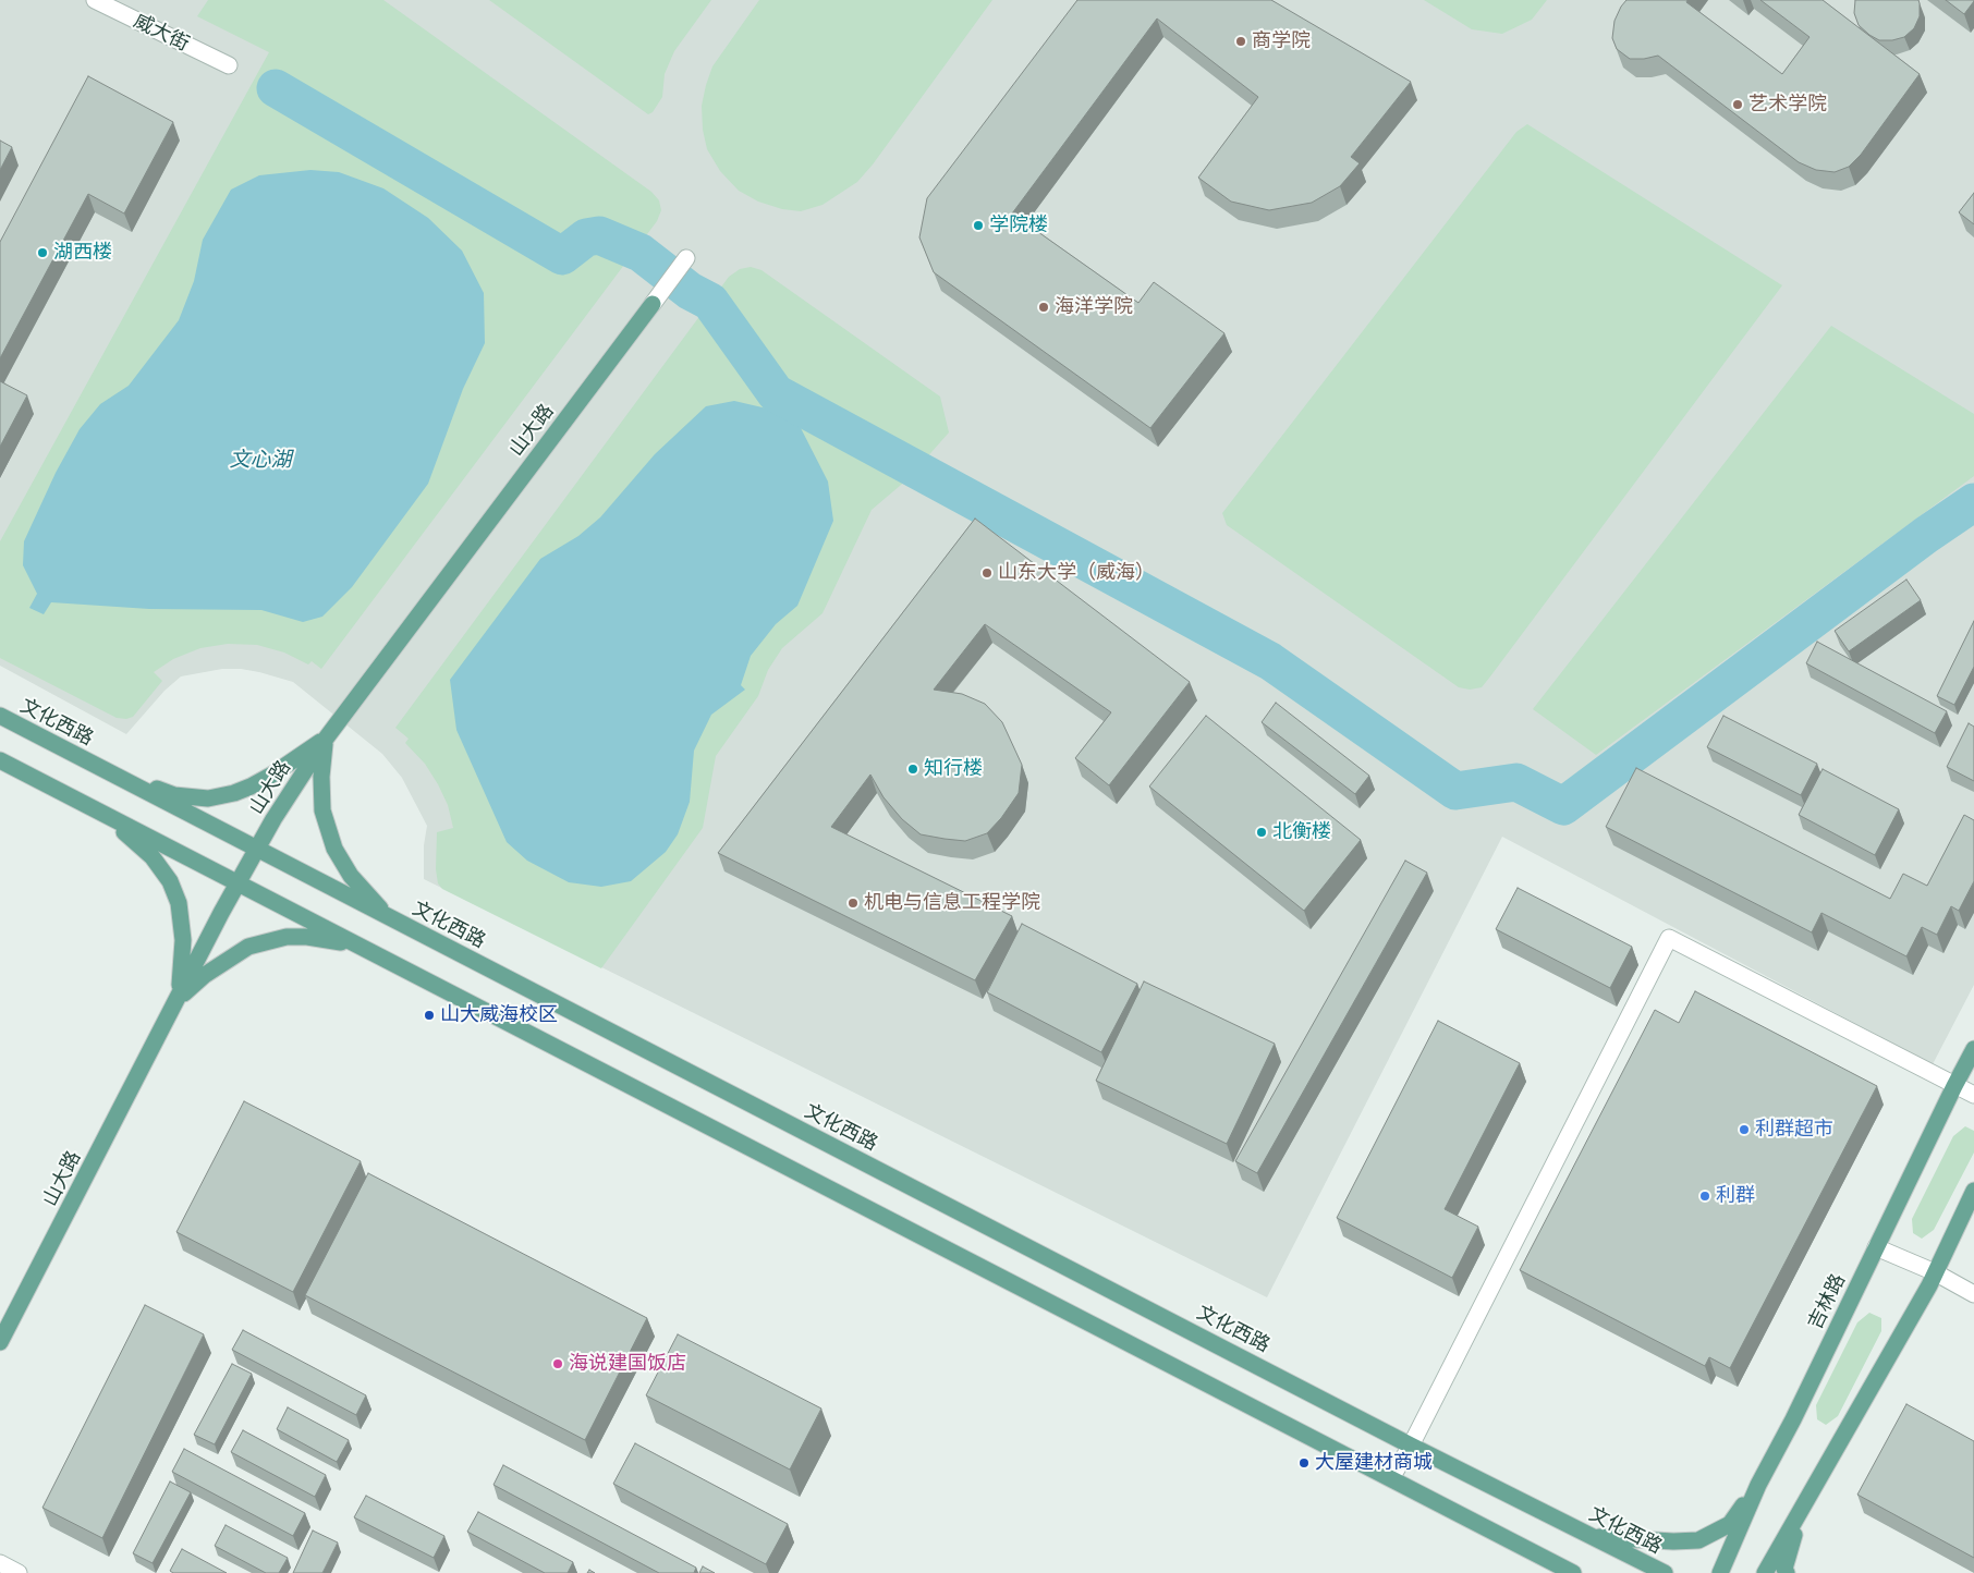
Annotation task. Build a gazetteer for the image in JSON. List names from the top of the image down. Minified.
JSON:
{"streets":{"main road":["山大路","文化西路","吉林路"],"street":["威大街"]},"crossings":[["山大路","文化西路"]],"water":["文心湖"],"places":["商学院","艺术学院","学院楼","湖西楼","海洋学院","山东大学（威海）","知行楼","北衡楼","机电与信息工程学院","山大威海校区","利群超市","利群","海说建国饭店","大屋建材商城"]}
